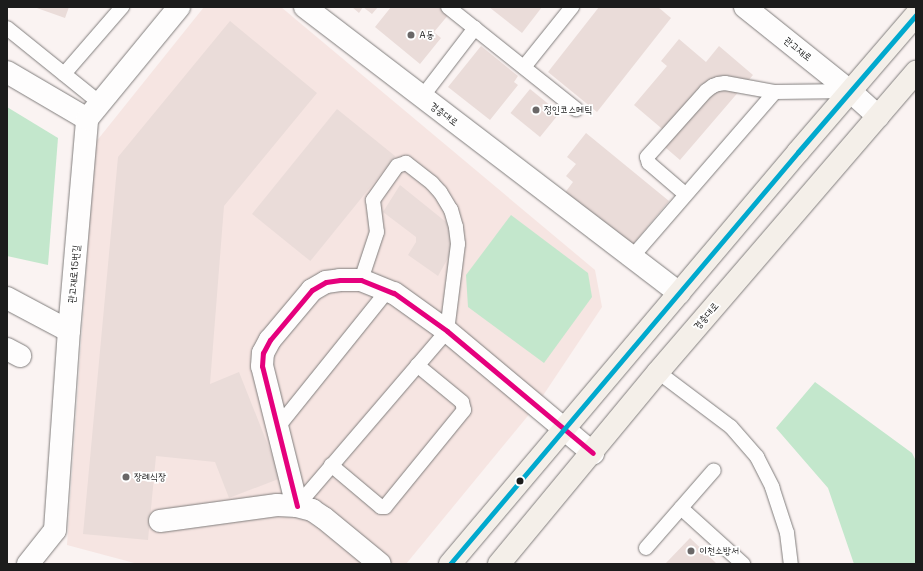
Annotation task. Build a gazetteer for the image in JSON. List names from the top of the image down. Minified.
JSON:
{"streets":{"main road":["경충대로"],"street":["관고재로","관고재로15번길"]},"crossings":[["관고재로","경충대로"]],"places":["A동","정인코스메틱","장례식장","이천소방서"]}
